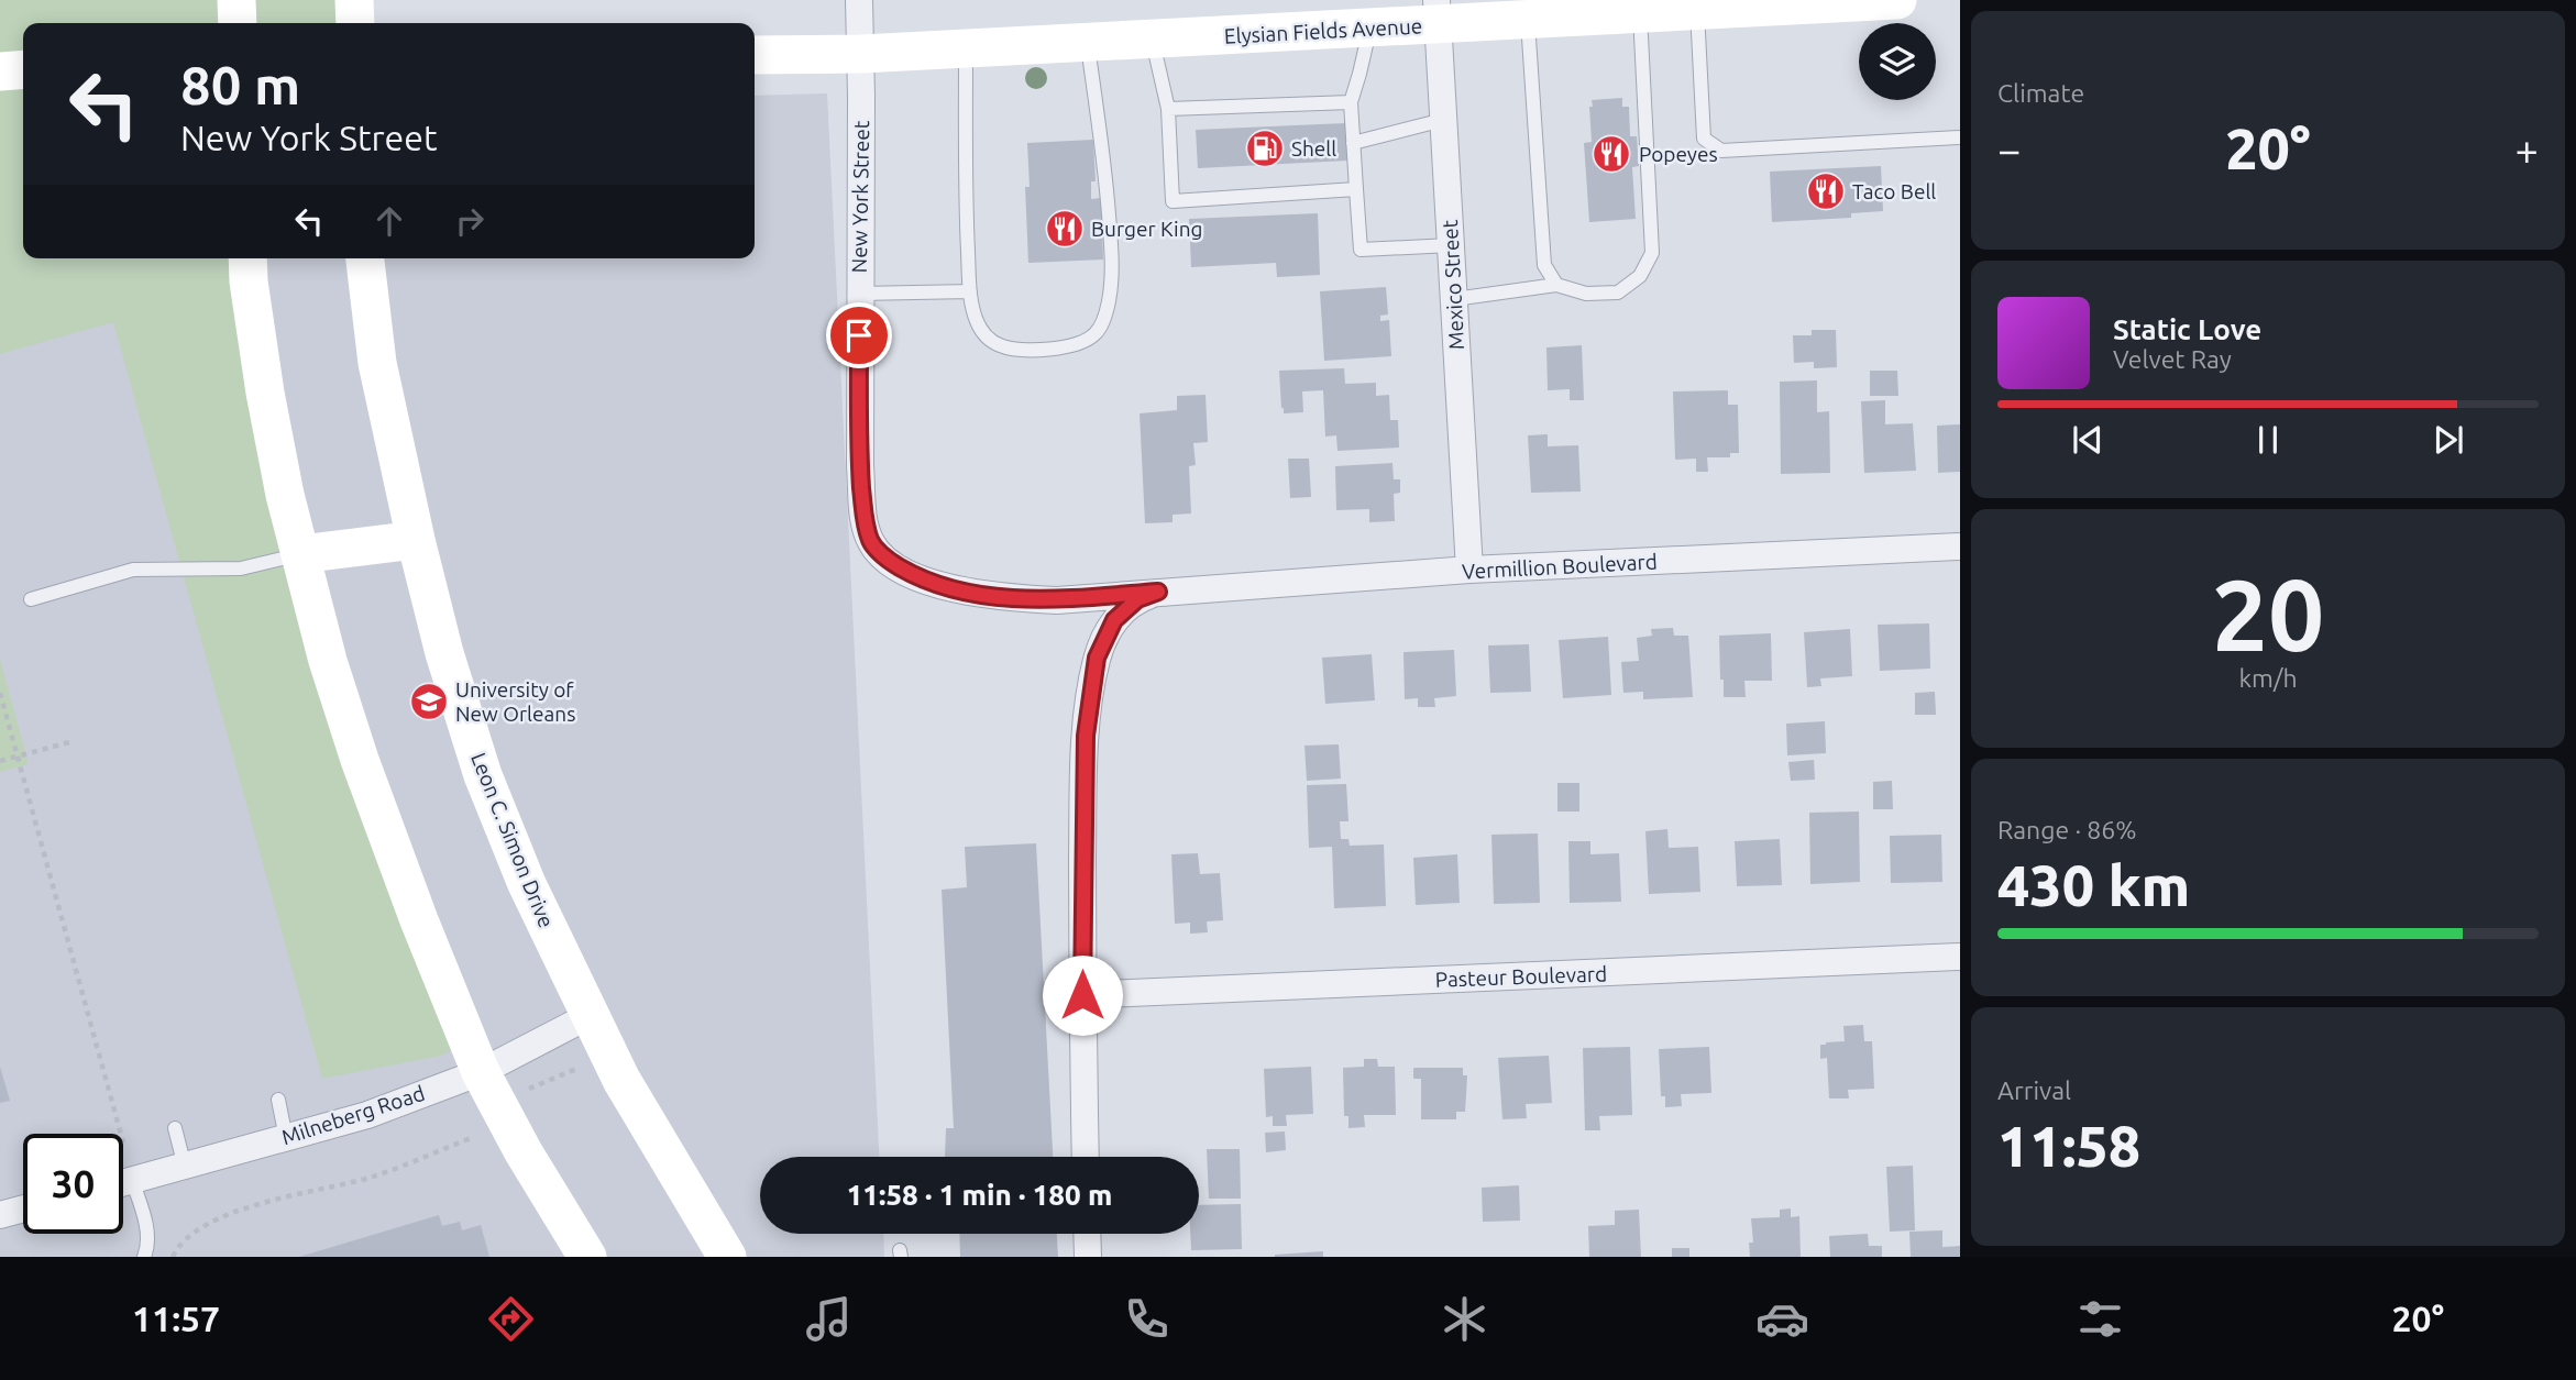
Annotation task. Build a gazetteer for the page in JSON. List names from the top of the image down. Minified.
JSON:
{"streets":{"main road":["Elysian Fields Avenue","Leon C. Simon Drive"],"street":["New York Street","Mexico Street","Vermillion Boulevard","Pasteur Boulevard","Milneberg Road"]},"crossings":[["Elysian Fields Avenue","New York Street"],["Elysian Fields Avenue","Mexico Street"],["New York Street","Vermillion Boulevard"],["Mexico Street","Vermillion Boulevard"],["Leon C. Simon Drive","Milneberg Road"]],"places":{"fuel station":["Shell"],"restaurant":["Popeyes","Taco Bell","Burger King"],"school or university":["University of New Orleans"]},"page":{"tile":["Climate",["20","km/h"],["Range · 86%","430 km"],["Arrival","11:58"]],"turn":["80 m","New York Street"],"heat":["−","20°","+"],"song":["Static Love","Velvet Ray"],"limit":"30","trip":"11:58 · 1 min · 180 m","tabs":["11:57","20°"]}}
